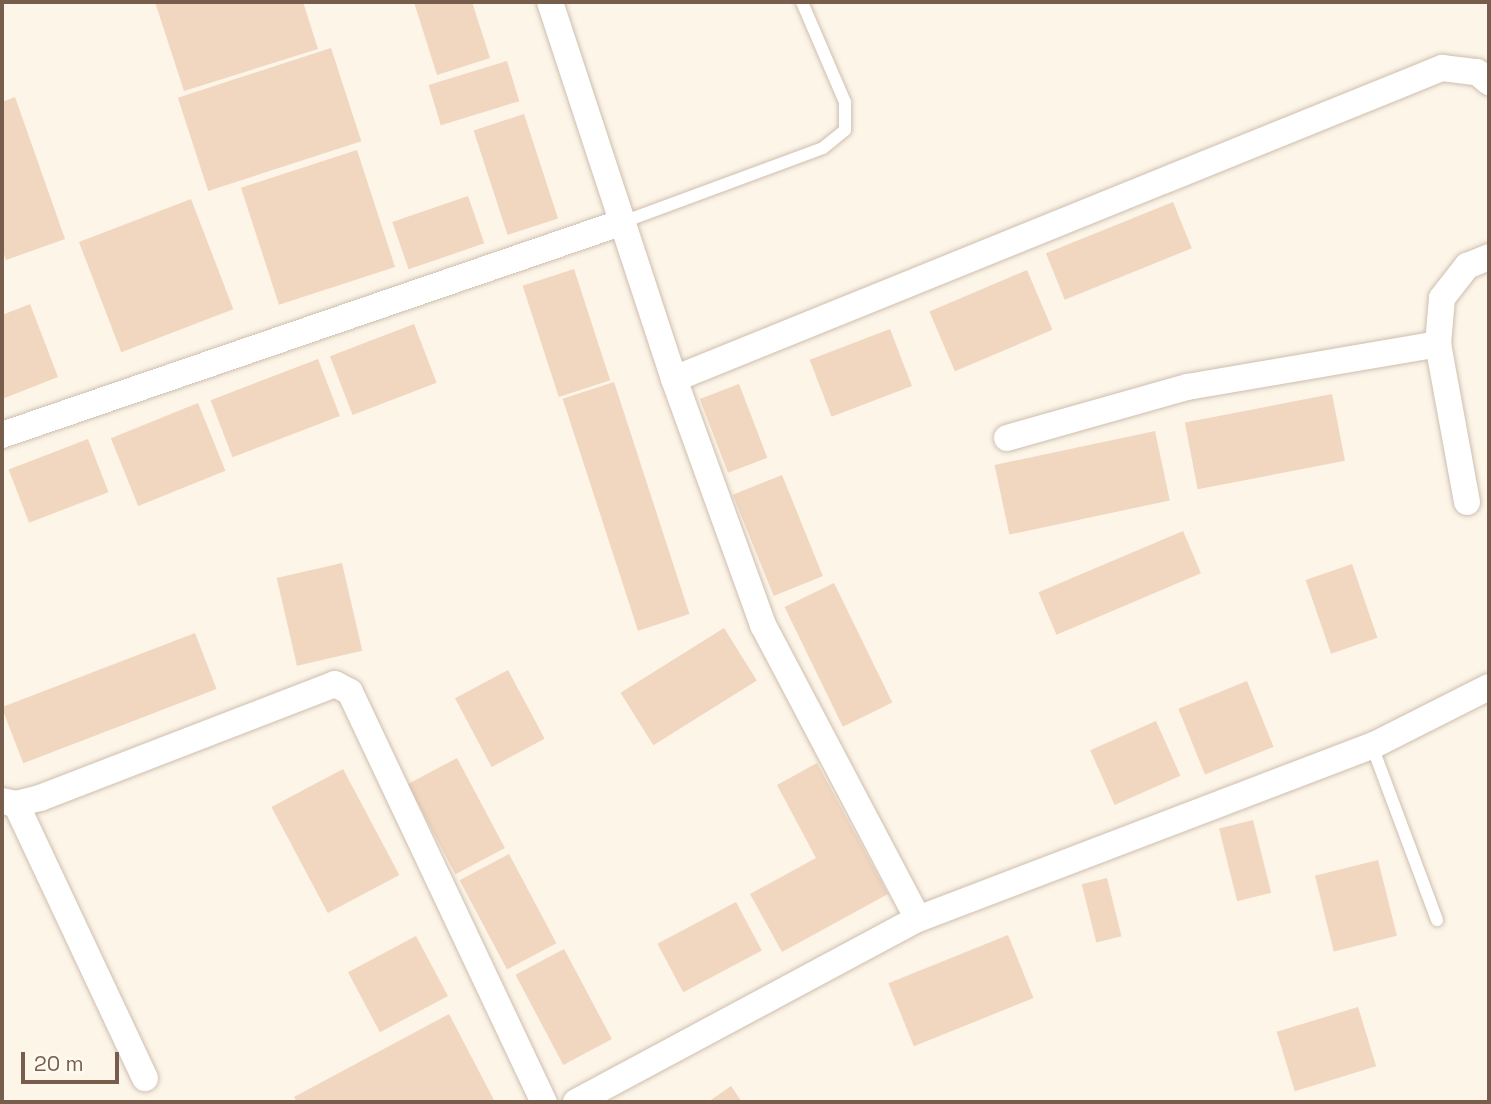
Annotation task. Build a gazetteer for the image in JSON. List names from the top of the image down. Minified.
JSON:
{"scale_bar":"20 m"}
